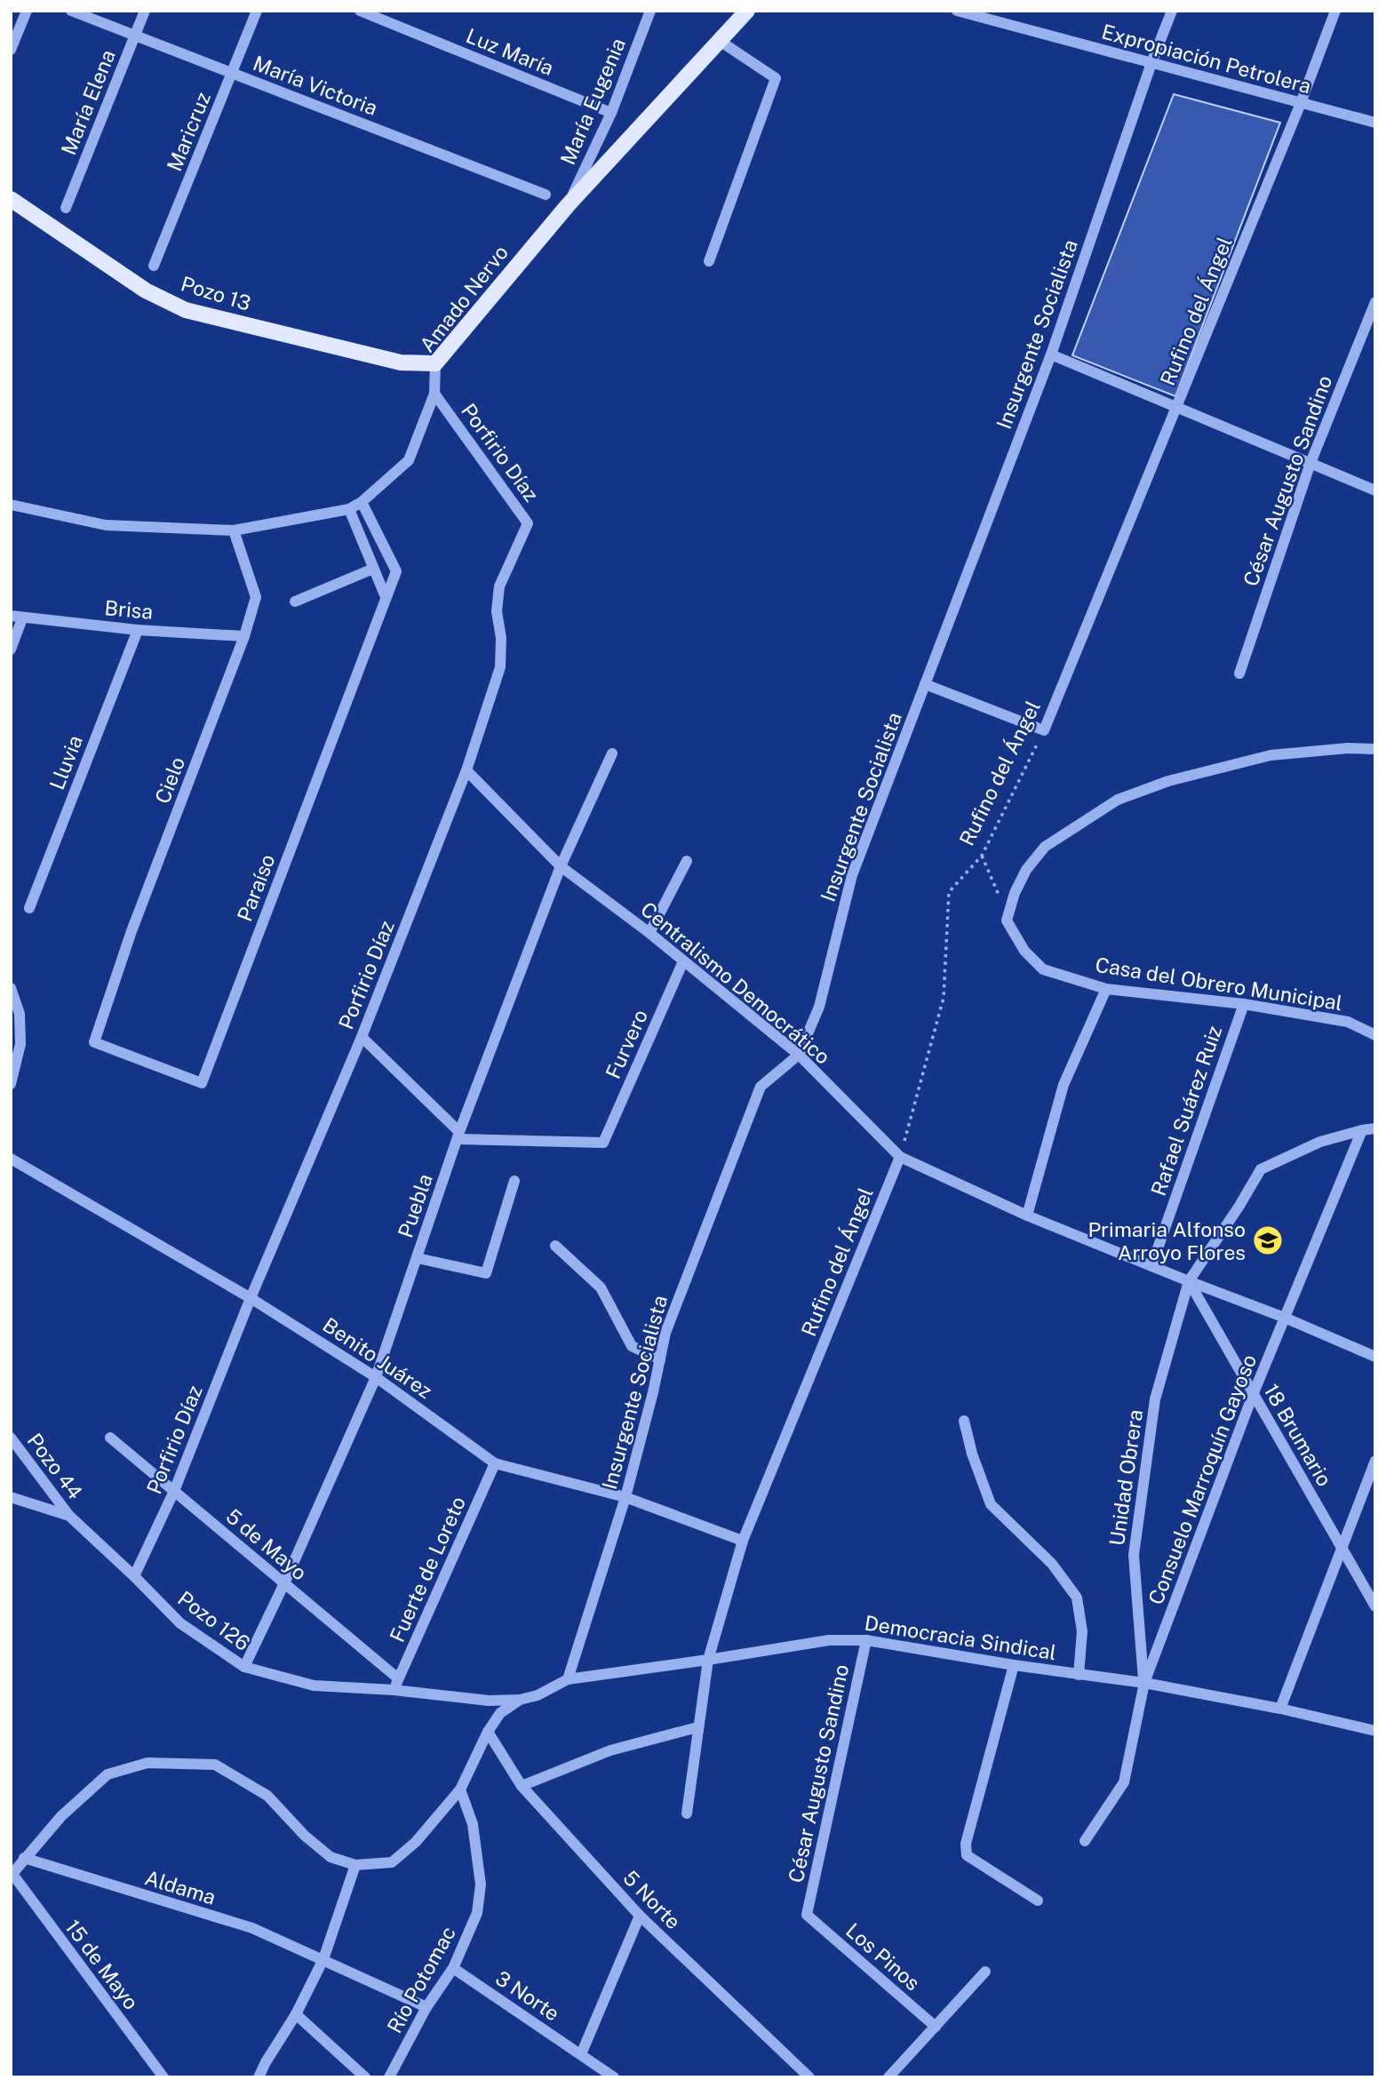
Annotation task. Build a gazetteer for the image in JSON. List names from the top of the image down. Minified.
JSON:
{"streets":{"main road":["Pozo 13","Amado Nervo"],"street":["Luz María","Expropiación Petrolera","María Victoria","María Eugenia","María Elena","Maricruz","Rufino del Ángel","Insurgente Socialista","Porfirio Díaz","César Augusto Sandino","Brisa","Lluvia","Cielo","Paraíso","Centralismo Democrático","Casa del Obrero Municipal","Furvero","Rafael Suárez Ruiz","Puebla","Benito Juárez","18 Brumario","Pozo 44","Unidad Obrera","Consuelo Marroquín Gayoso","5 de Mayo","Fuerte de Loreto","Pozo 126","Democracia Sindical","Aldama","5 Norte","Los Pinos","15 de Mayo","Río Potomac","3 Norte"]},"crossings":[["Luz María","María Eugenia"],["Expropiación Petrolera","Rufino del Ángel"],["Expropiación Petrolera","Insurgente Socialista"],["María Victoria","María Elena"],["María Victoria","Maricruz"],["María Eugenia","Amado Nervo"],["Pozo 13","Amado Nervo"],["Amado Nervo","Porfirio Díaz"],["Amado Nervo","Cielo"],["Amado Nervo","Paraíso"],["Rufino del Ángel","Centralismo Democrático"],["Rufino del Ángel","Benito Juárez"],["Rufino del Ángel","Democracia Sindical"],["Insurgente Socialista","Centralismo Democrático"],["Insurgente Socialista","Benito Juárez"],["Insurgente Socialista","Democracia Sindical"],["Porfirio Díaz","Centralismo Democrático"],["Porfirio Díaz","Benito Juárez"],["Porfirio Díaz","5 de Mayo"],["Porfirio Díaz","Pozo 126"],["César Augusto Sandino","Democracia Sindical"],["César Augusto Sandino","Los Pinos"],["Brisa","Lluvia"],["Brisa","Cielo"],["Cielo","Paraíso"],["Centralismo Democrático","Furvero"],["Centralismo Democrático","Rafael Suárez Ruiz"],["Centralismo Democrático","Puebla"],["Centralismo Democrático","18 Brumario"],["Centralismo Democrático","Unidad Obrera"],["Centralismo Democrático","Consuelo Marroquín Gayoso"],["Casa del Obrero Municipal","Rafael Suárez Ruiz"],["Furvero","Puebla"],["Puebla","Benito Juárez"],["Puebla","5 de Mayo"],["Puebla","Pozo 126"],["Benito Juárez","Fuerte de Loreto"],["18 Brumario","Unidad Obrera"],["18 Brumario","Consuelo Marroquín Gayoso"],["Pozo 44","Pozo 126"],["Unidad Obrera","Consuelo Marroquín Gayoso"],["Unidad Obrera","Democracia Sindical"],["Consuelo Marroquín Gayoso","Democracia Sindical"],["5 de Mayo","Fuerte de Loreto"],["5 de Mayo","Pozo 126"],["5 de Mayo","Democracia Sindical"],["Fuerte de Loreto","Pozo 126"],["Fuerte de Loreto","Democracia Sindical"],["Pozo 126","Democracia Sindical"],["Aldama","Río Potomac"],["Río Potomac","3 Norte"]],"places":{"school or university":["Primaria Alfonso Arroyo Flores"]}}
